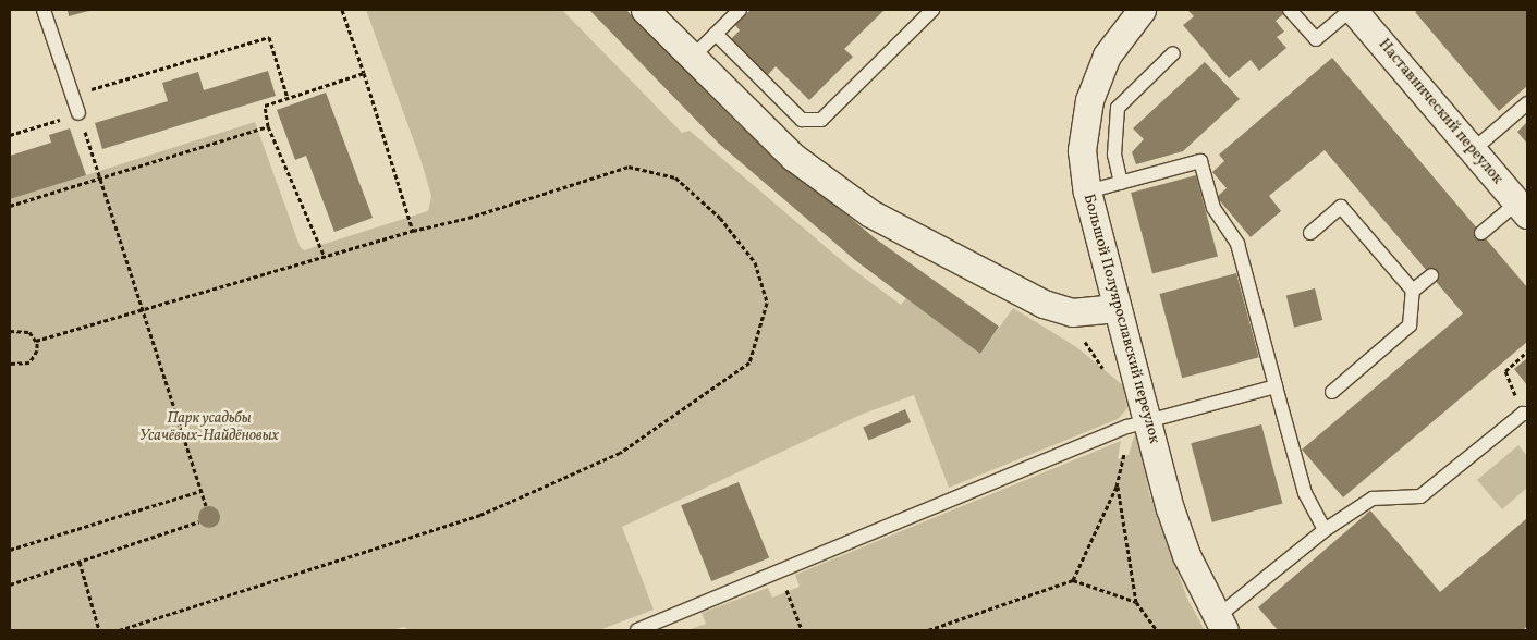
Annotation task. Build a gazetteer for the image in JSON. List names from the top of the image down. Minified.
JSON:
{"streets":{"street":["Наставнический переулок","Большой Полуярославский переулок"]},"parks":["Парк усадьбы Усачёвых-Найдёновых"]}
